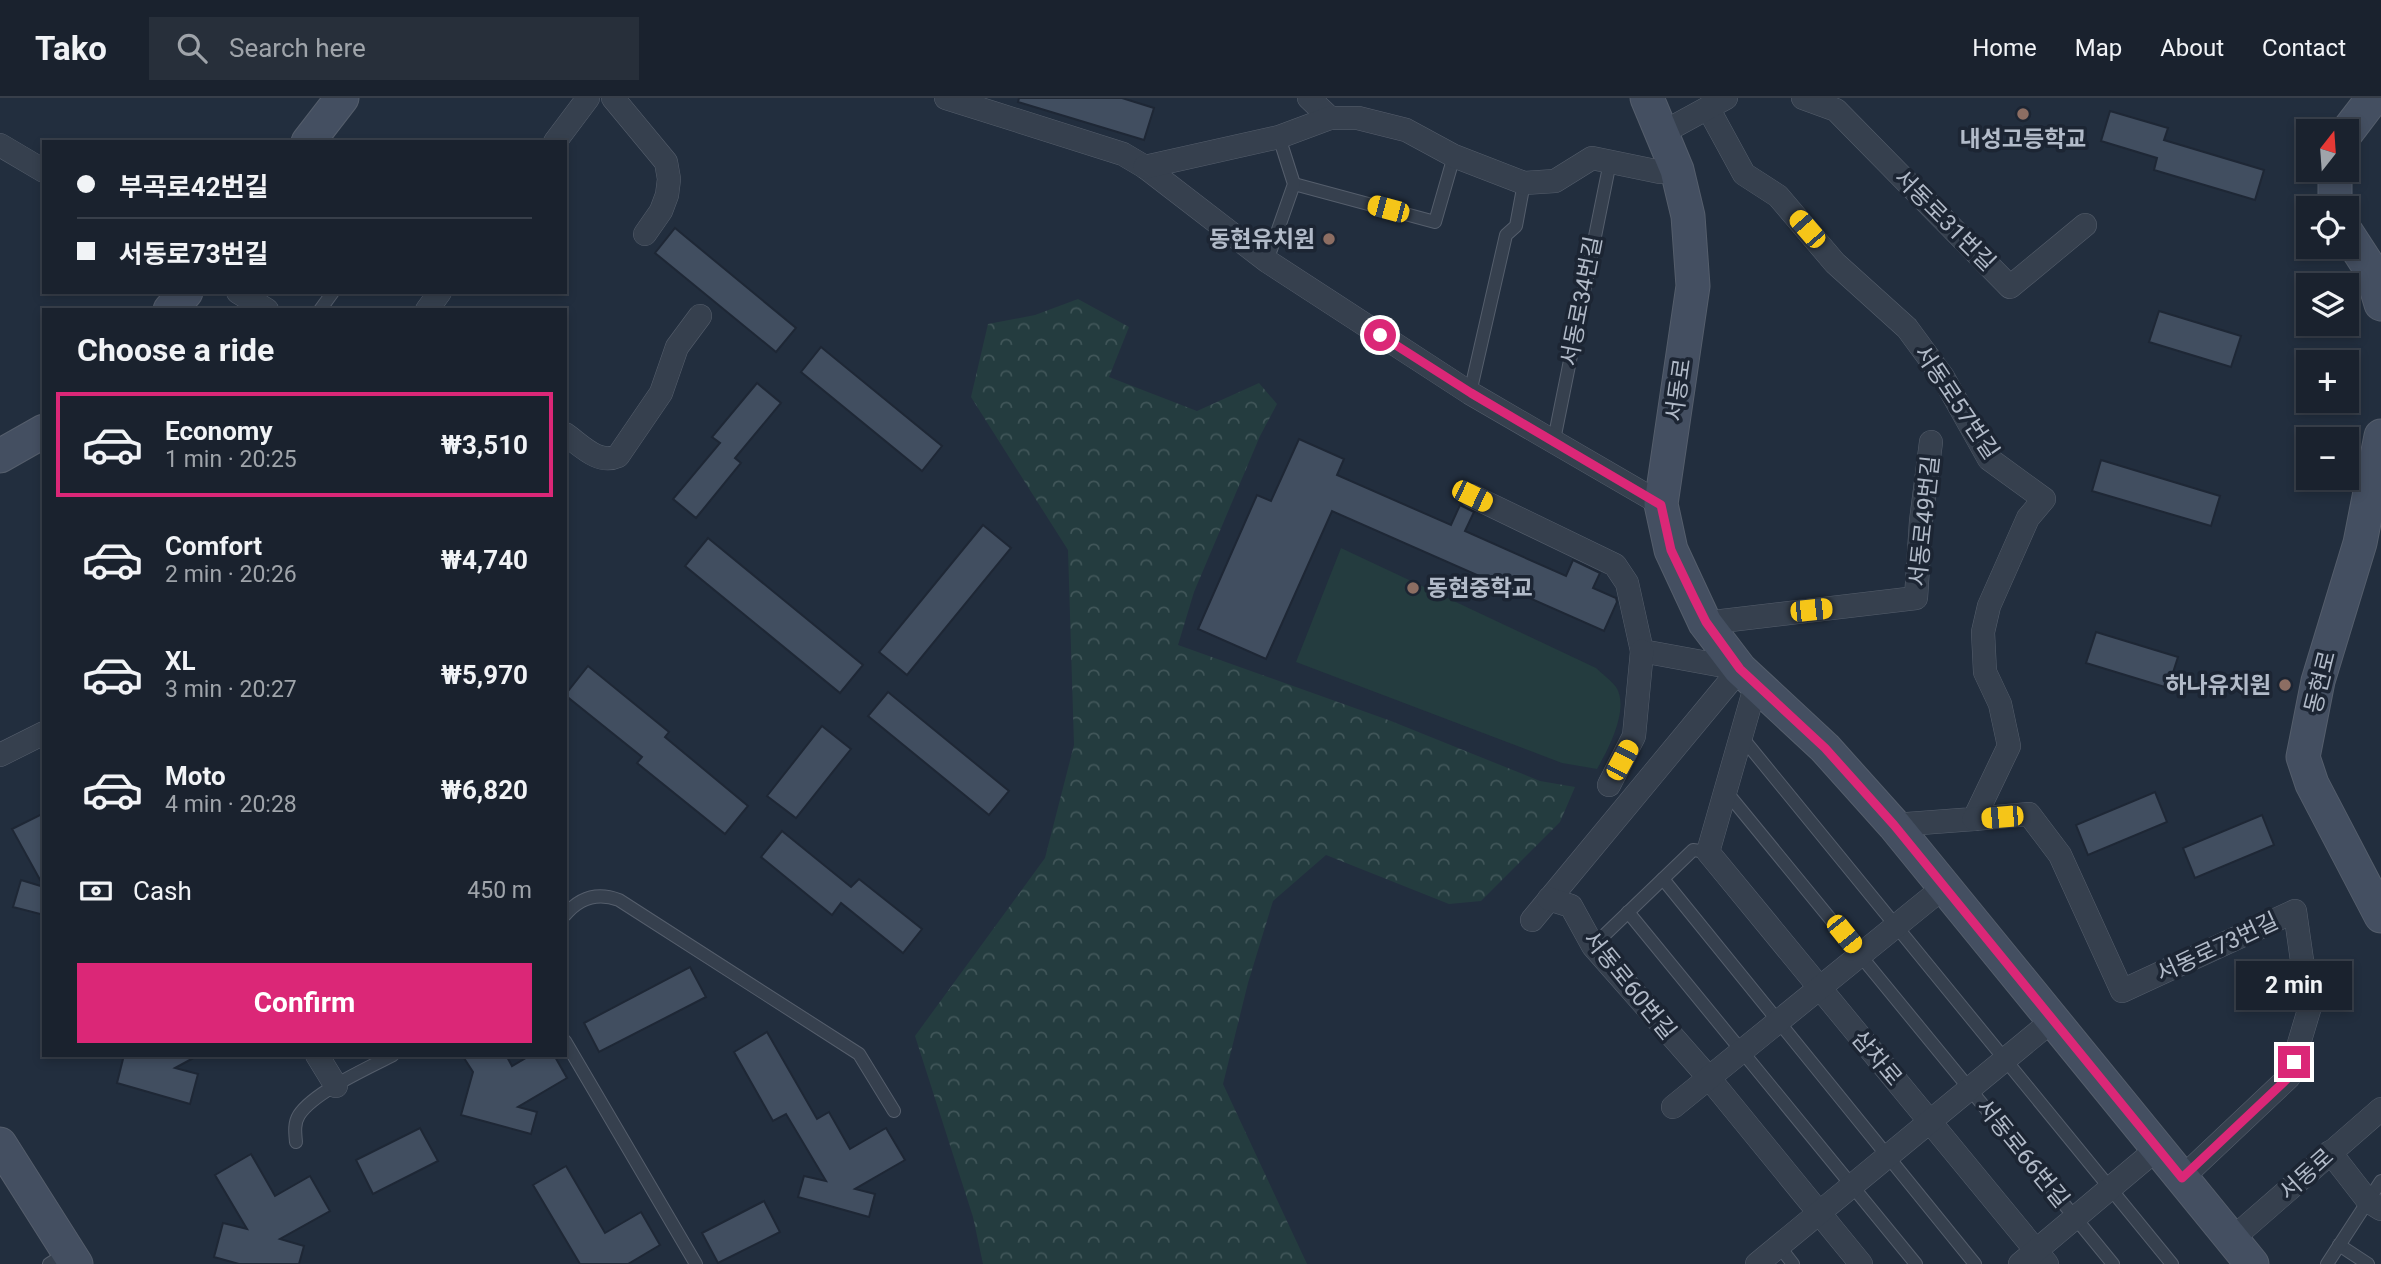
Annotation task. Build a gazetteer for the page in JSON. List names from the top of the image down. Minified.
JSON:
{"streets":{"street":["서동로31번길","서동로","서동로57번길","서동로49번길","동현로","서동로73번길","서동로60번길","삼차로","서동로66번길"],"lane":["서동로34번길"]},"crossings":[["서동로","서동로49번길"],["서동로","서동로73번길"],["서동로","서동로66번길"],["서동로57번길","서동로73번길"],["서동로60번길","서동로66번길"],["삼차로","서동로66번길"]],"places":["내성고등학교","동현유치원","동현중학교","하나유치원"],"north":"top","page":{"header":"Tako","search":"Search here","nav":["Home","Map","About","Contact"],"map_buttons":["+","−"],"banner":["부곡로42번길","서동로73번길"],"heading":"Choose a ride","list":[{"name":"Economy","note":"1 min · 20:25","value":"₩3,510"},{"name":"Comfort","note":"2 min · 20:26","value":"₩4,740"},{"name":"XL","note":"3 min · 20:27","value":"₩5,970"},{"name":"Moto","note":"4 min · 20:28","value":"₩6,820"}],"pay":["Cash","450 m"],"buttons":"Confirm","bubble":"2 min"}}
